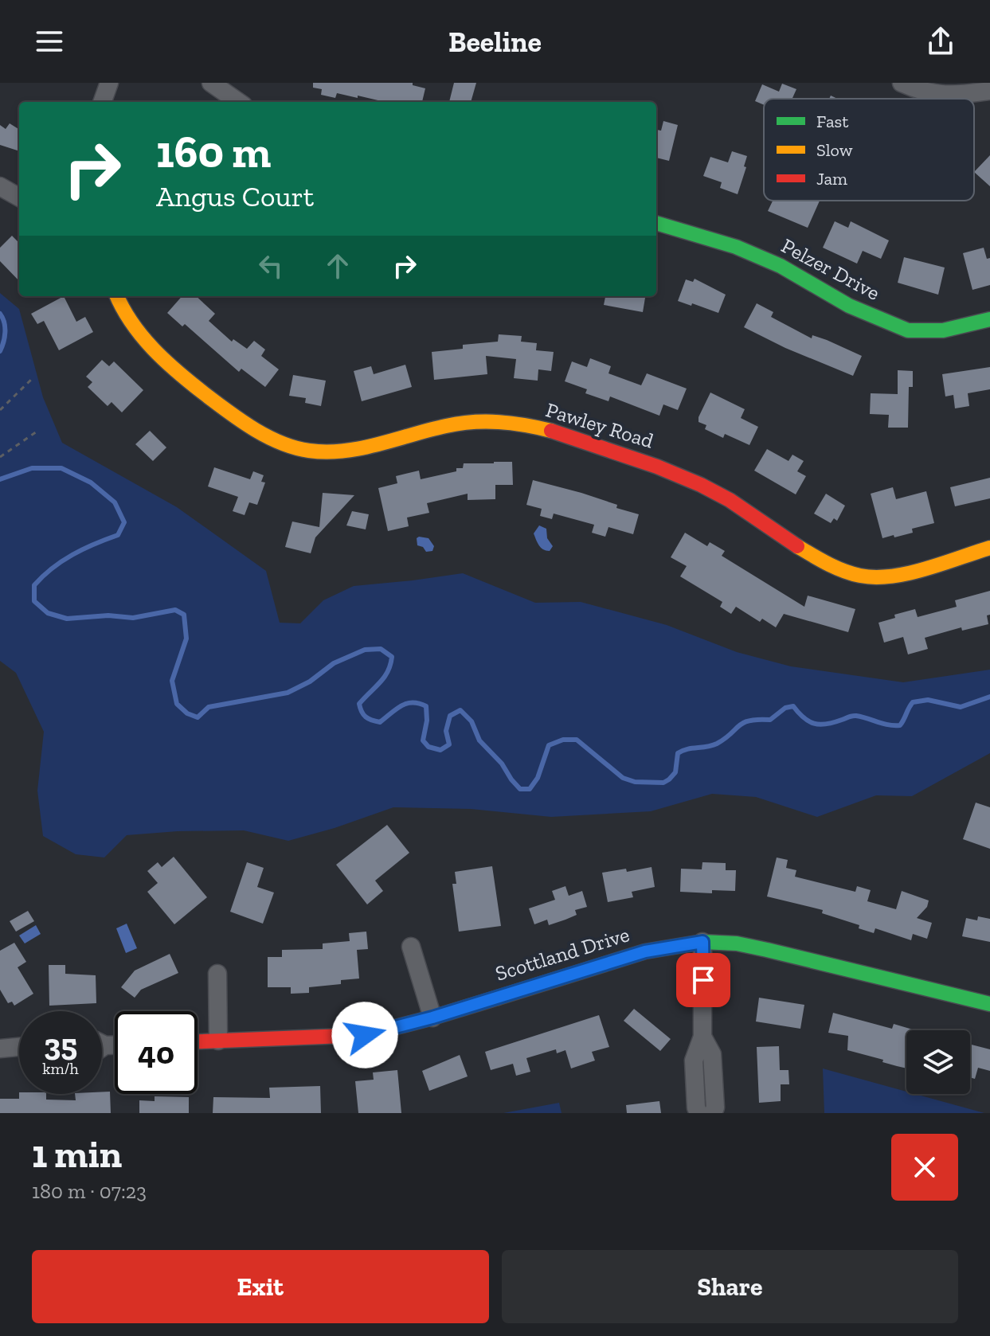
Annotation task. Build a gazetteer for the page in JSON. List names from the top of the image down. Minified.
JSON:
{"streets":{"street":["Pelzer Drive","Pawley Road","Scottland Drive"]},"legend":["Fast","Slow","Jam"],"page":{"header":"Beeline","turn":["160 m","Angus Court"],"speed":"35 km/h","limit":"40","heading":["1 min","180 m · 07:23"],"buttons":["Exit","Share"]}}
